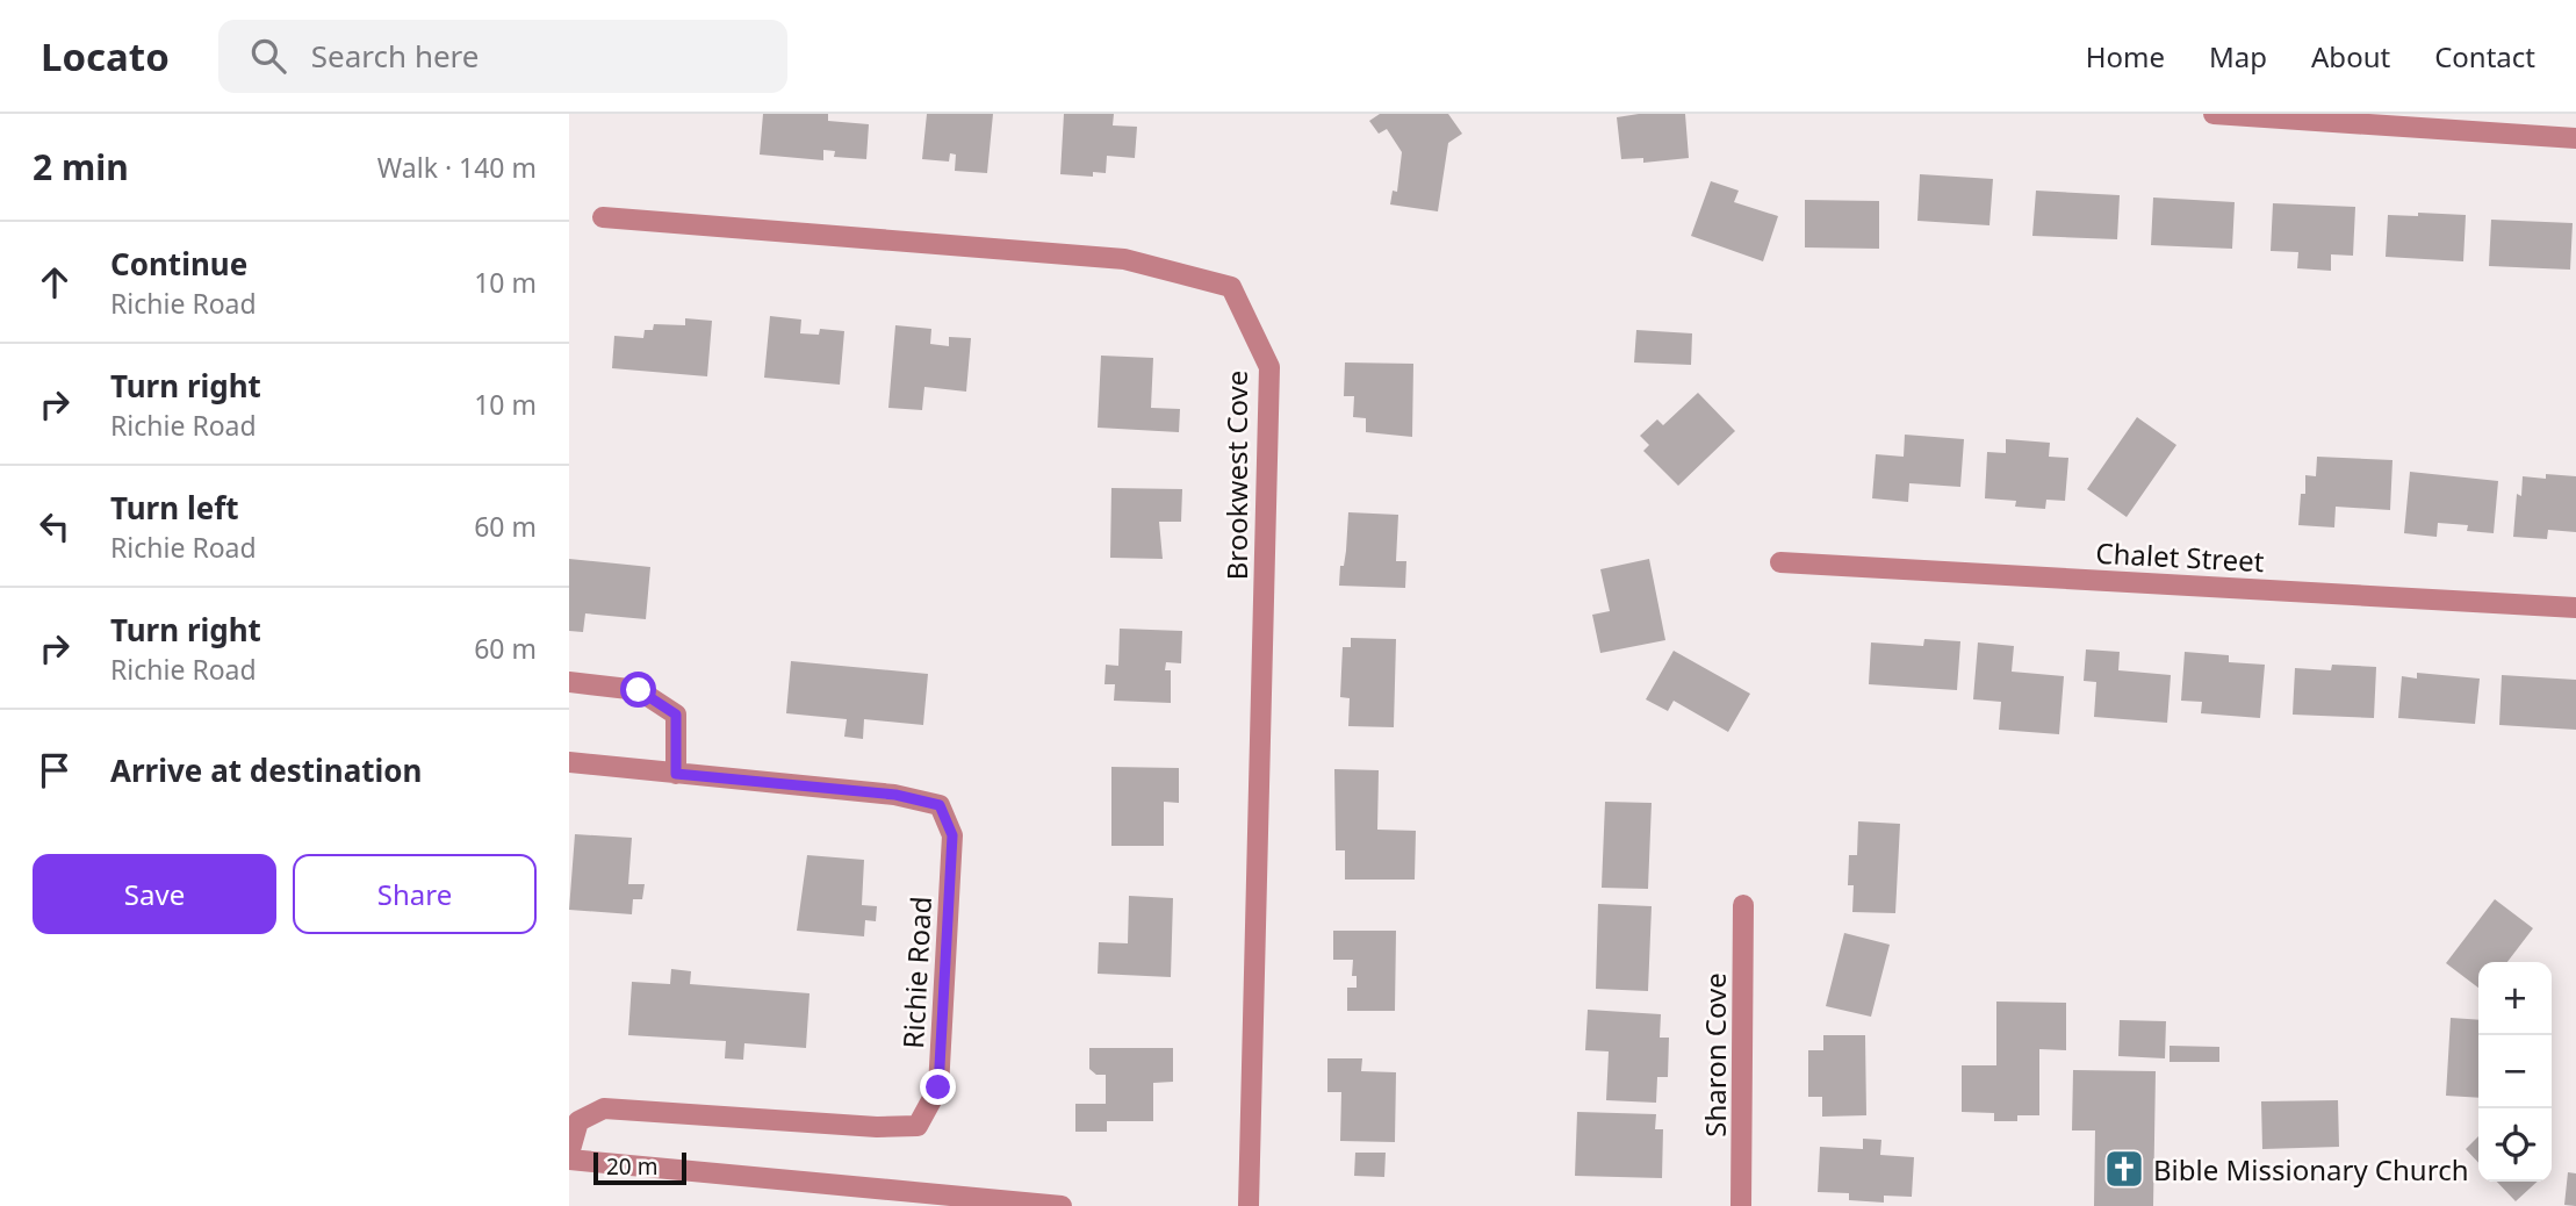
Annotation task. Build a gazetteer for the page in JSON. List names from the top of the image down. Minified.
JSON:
{"streets":{"street":["Brookwest Cove","Chalet Street","Richie Road","Sharon Cove"]},"places":{"church":["Bible Missionary Church"]},"scale_bar":"20 m","page":{"header":"Locato","search":"Search here","nav":["Home","Map","About","Contact"],"heading":["2 min","Walk · 140 m"],"list":[["Continue","Richie Road","10 m"],["Turn right","Richie Road","10 m"],["Turn left","Richie Road","60 m"],["Turn right","Richie Road","60 m"],"Arrive at destination"],"buttons":["Save","Share"],"map_buttons":["+","−"],"scale":"20 m"}}
